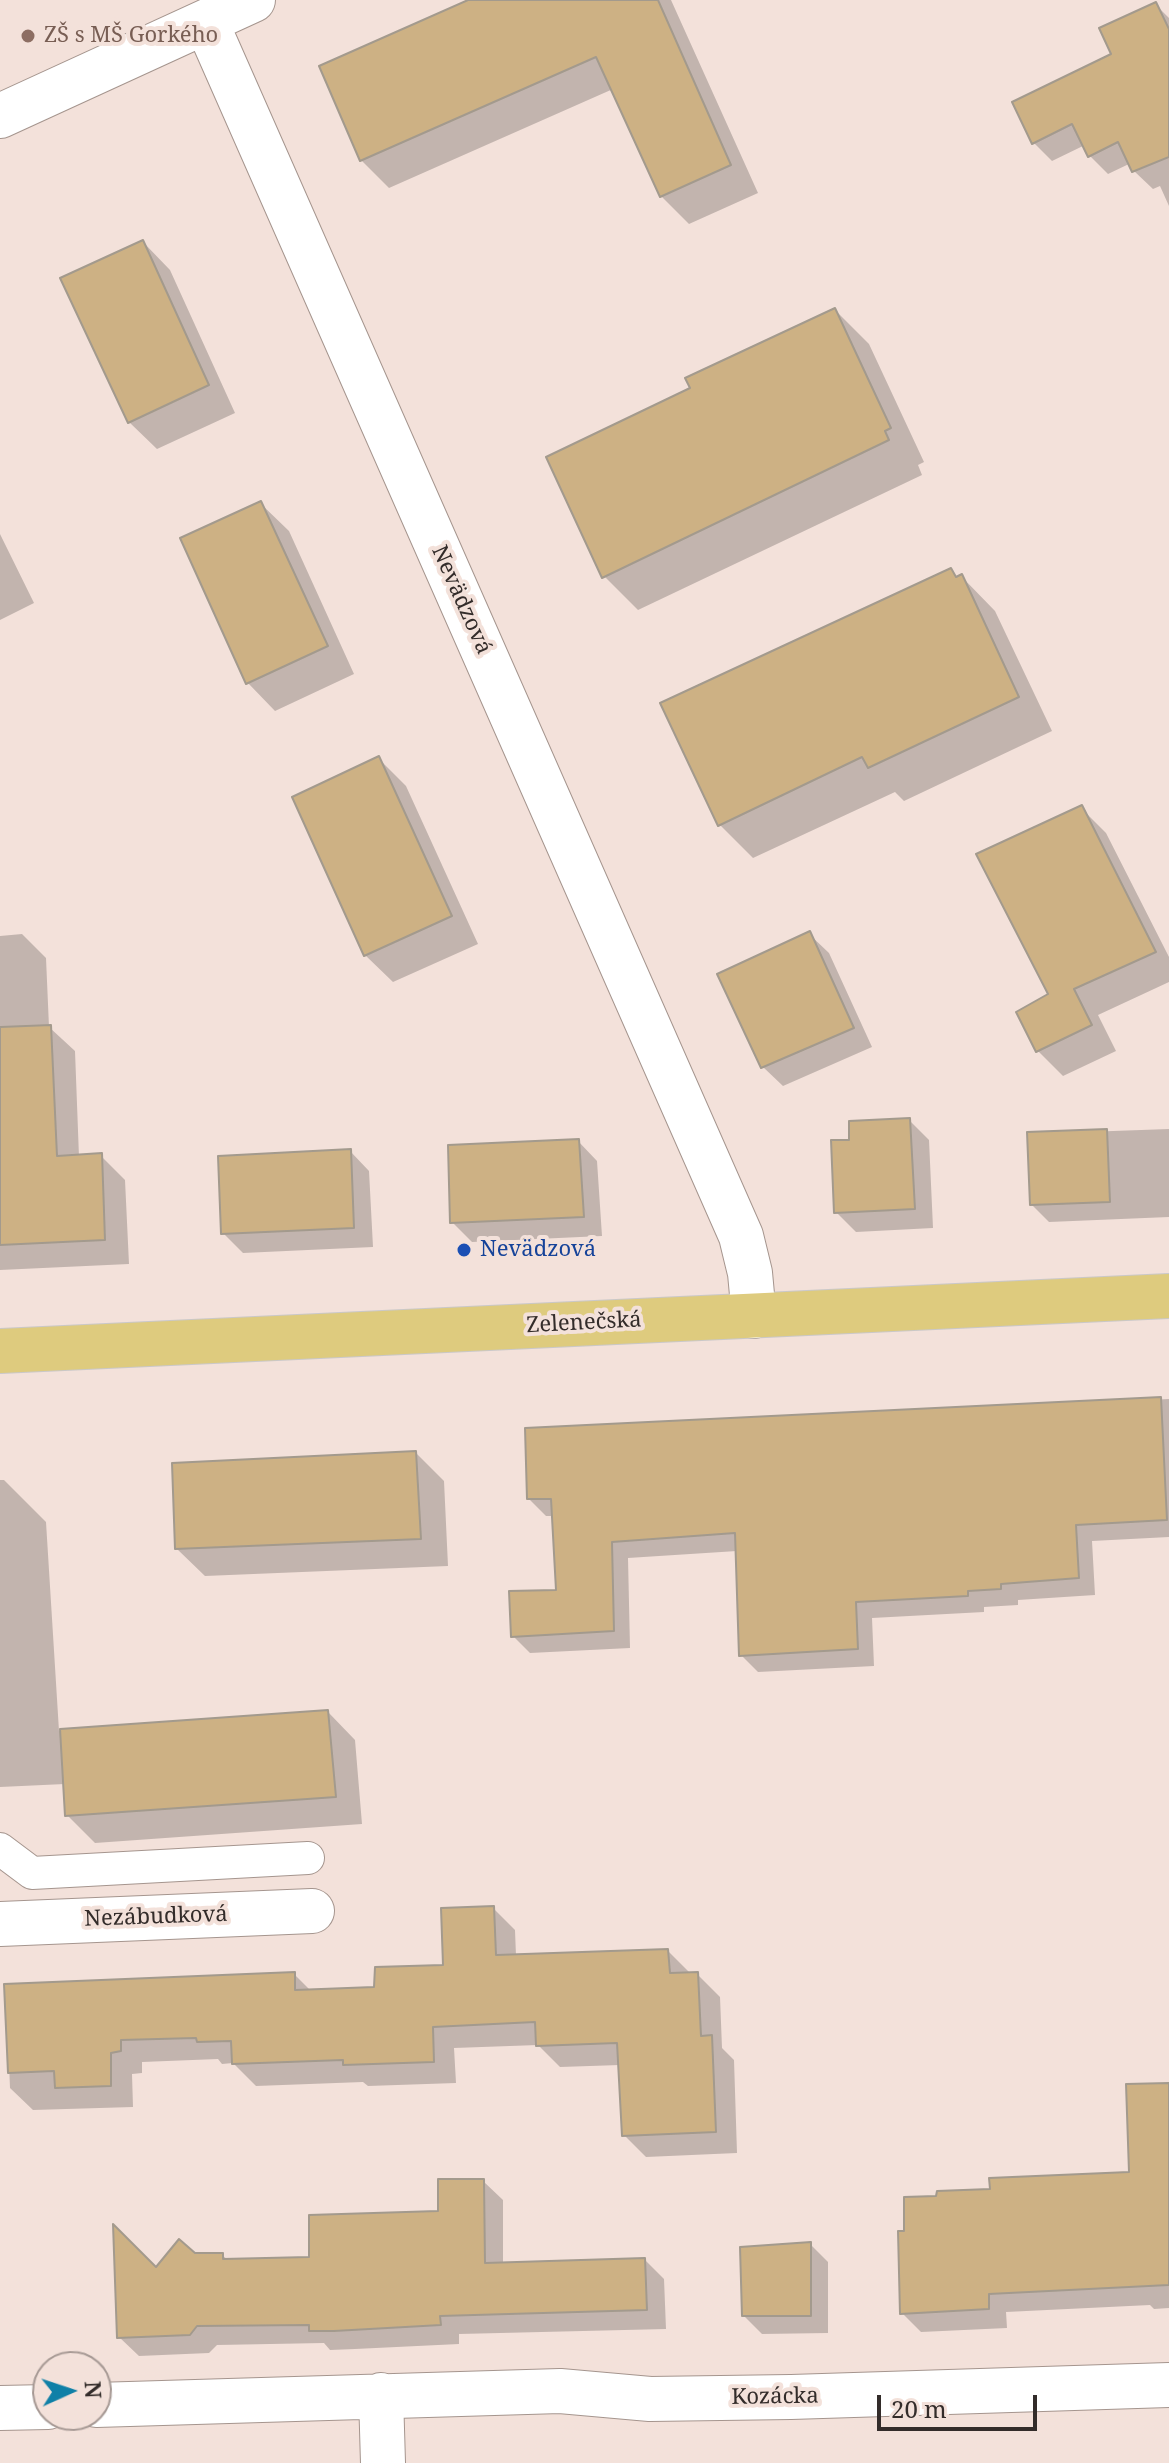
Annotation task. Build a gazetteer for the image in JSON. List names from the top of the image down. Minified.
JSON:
{"streets":{"main road":["Zelenečská"],"street":["Nevädzová","Nezábudková","Kozácka"]},"crossings":[["Nevädzová","Zelenečská"]],"places":["ZŠ s MŠ Gorkého","Nevädzová"],"scale_bar":"20 m","north":"right"}
